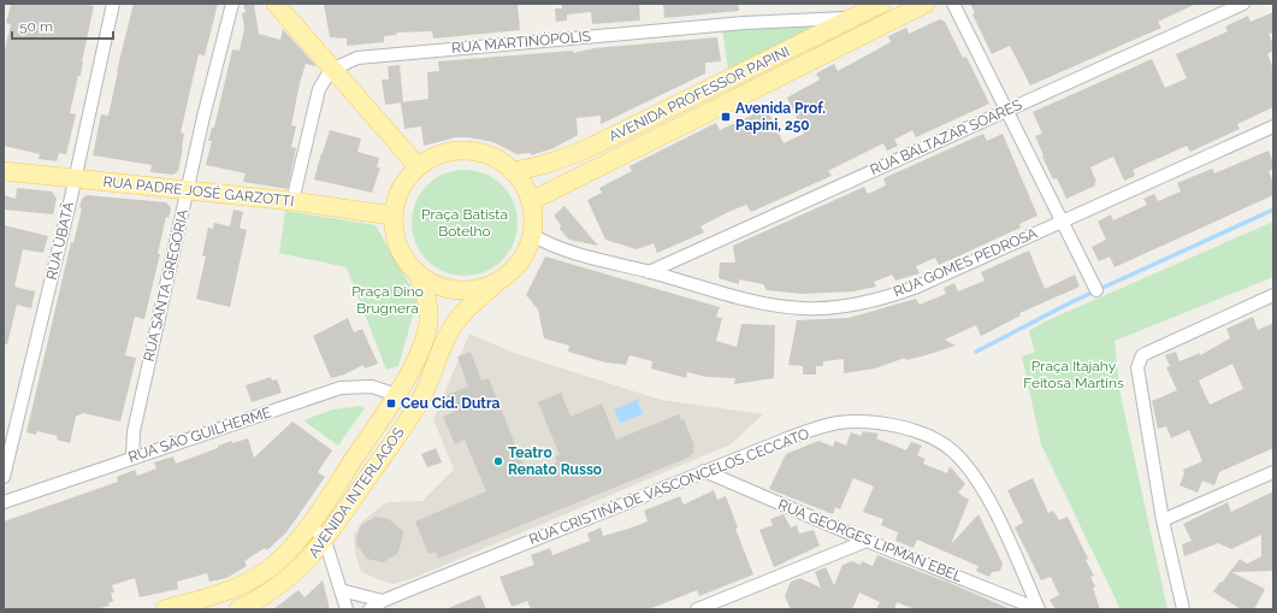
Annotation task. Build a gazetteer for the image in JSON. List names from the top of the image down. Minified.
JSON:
{"streets":{"main road":["AVENIDA PROFESSOR PAPINI","RUA PADRE JOSÉ GARZOTTI","AVENIDA INTERLAGOS"],"street":["RUA MARTINÓPOLIS","RUA BALTAZAR SOARES","RUA UBATÃ","RUA GOMES PEDROSA","RUA SANTA GREGÓRIA","RUA SÃO GUILHERME","RUA CRISTINA DE VASCONCELOS CECCATO","RUA GEORGES LIPMAN EBEL"]},"crossings":[["RUA MARTINÓPOLIS","AVENIDA PROFESSOR PAPINI"],["AVENIDA PROFESSOR PAPINI","RUA PADRE JOSÉ GARZOTTI"],["AVENIDA PROFESSOR PAPINI","RUA GOMES PEDROSA"],["AVENIDA PROFESSOR PAPINI","AVENIDA INTERLAGOS"],["RUA BALTAZAR SOARES","RUA GOMES PEDROSA"],["RUA PADRE JOSÉ GARZOTTI","RUA UBATÃ"],["RUA PADRE JOSÉ GARZOTTI","RUA GOMES PEDROSA"],["RUA PADRE JOSÉ GARZOTTI","RUA SANTA GREGÓRIA"],["RUA PADRE JOSÉ GARZOTTI","AVENIDA INTERLAGOS"],["RUA GOMES PEDROSA","AVENIDA INTERLAGOS"],["RUA SANTA GREGÓRIA","RUA SÃO GUILHERME"],["RUA SÃO GUILHERME","AVENIDA INTERLAGOS"],["RUA CRISTINA DE VASCONCELOS CECCATO","RUA GEORGES LIPMAN EBEL"]],"parks":["Praça Batista Botelho","Praça Dino Brugnera","Praça Itajahy Feitosa Martins"],"places":{"transit":["Avenida Prof. Papini, 250","Ceu Cid. Dutra"],"other":["Teatro Renato Russo"]},"scale_bar":"50 m"}
